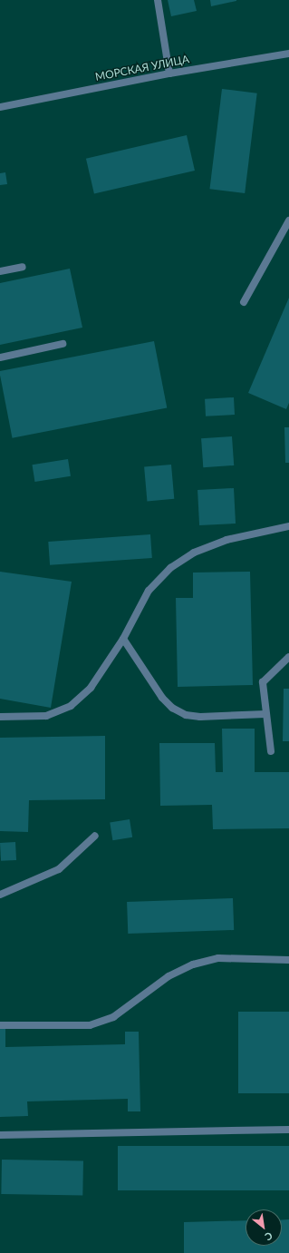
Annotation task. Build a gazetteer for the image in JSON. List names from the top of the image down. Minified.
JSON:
{"streets":{"street":["МОРСКАЯ УЛИЦА"]},"north":"bottom right"}
